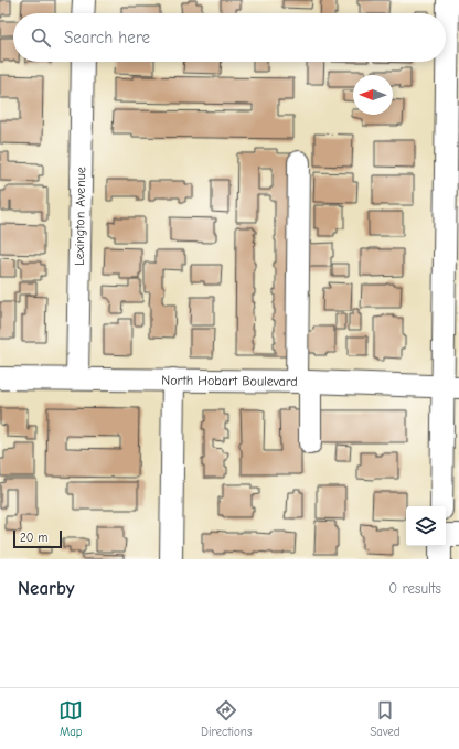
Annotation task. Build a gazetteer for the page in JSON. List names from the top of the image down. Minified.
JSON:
{"streets":{"street":["Lexington Avenue","North Hobart Boulevard"]},"crossings":[["Lexington Avenue","North Hobart Boulevard"]],"scale_bar":"20 m","north":"left","page":{"search":"Search here","scale":"20 m","heading":["Nearby","0 results"],"nav":["Map","Directions","Saved"]}}
